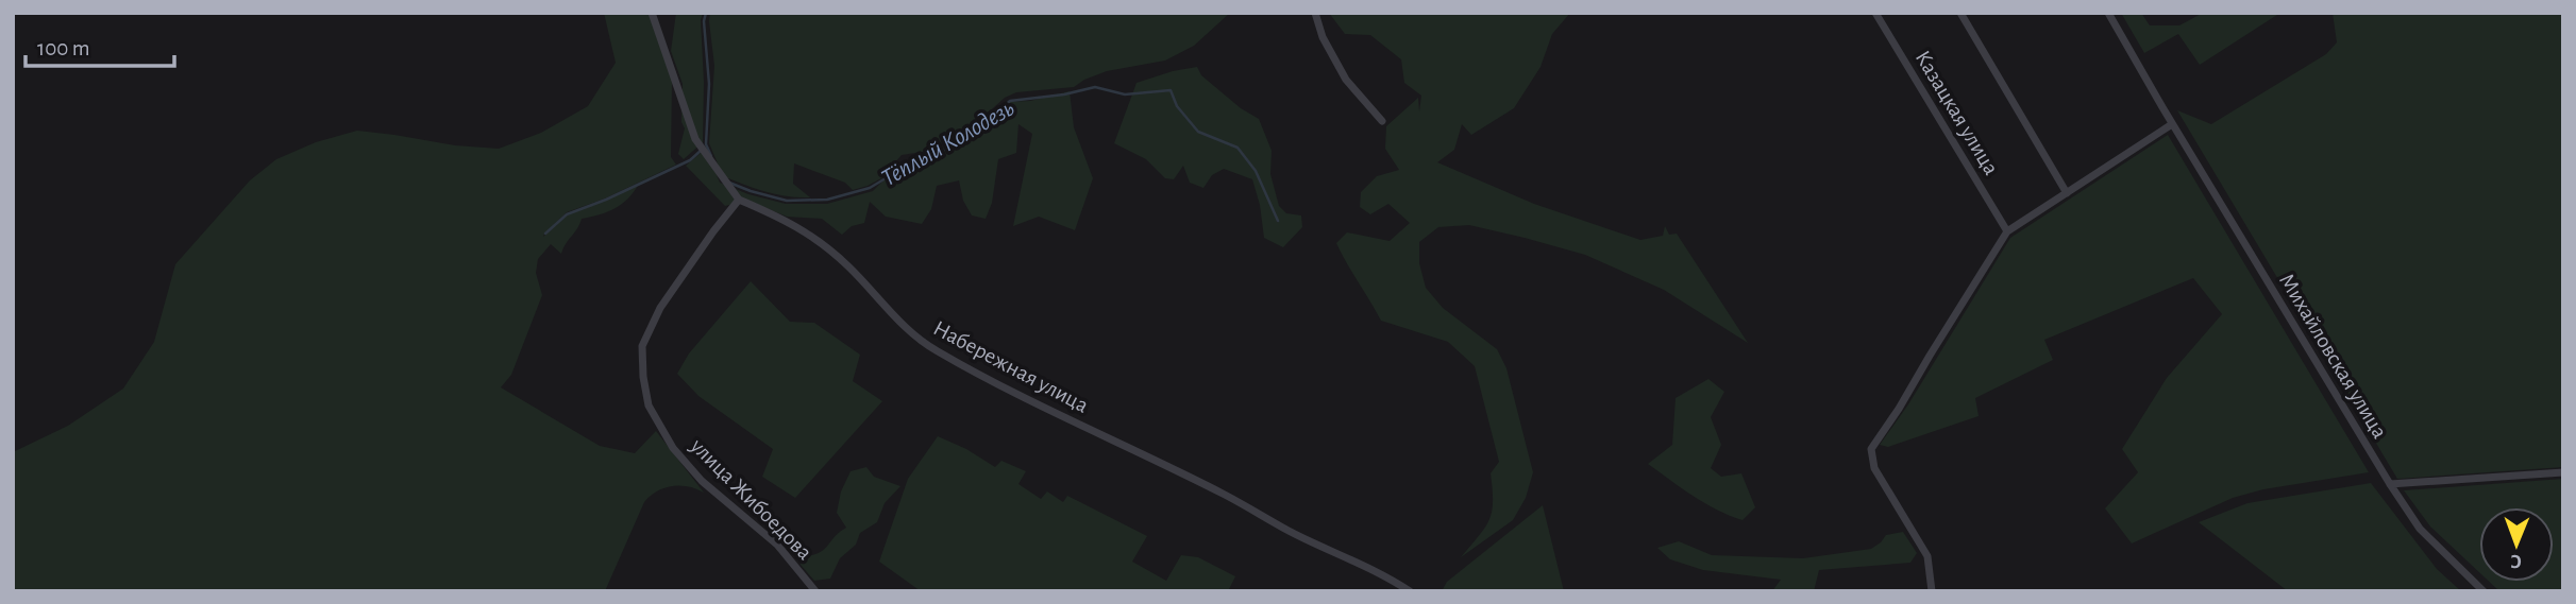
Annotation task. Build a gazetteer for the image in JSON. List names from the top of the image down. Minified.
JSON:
{"streets":{"street":["Казацкая улица","Михайловская улица","Набережная улица","улица Жибоедова"]},"crossings":[["Набережная улица","улица Жибоедова"]],"water":["Тёплый Колодезь"],"scale_bar":"100 m","north":"bottom"}
